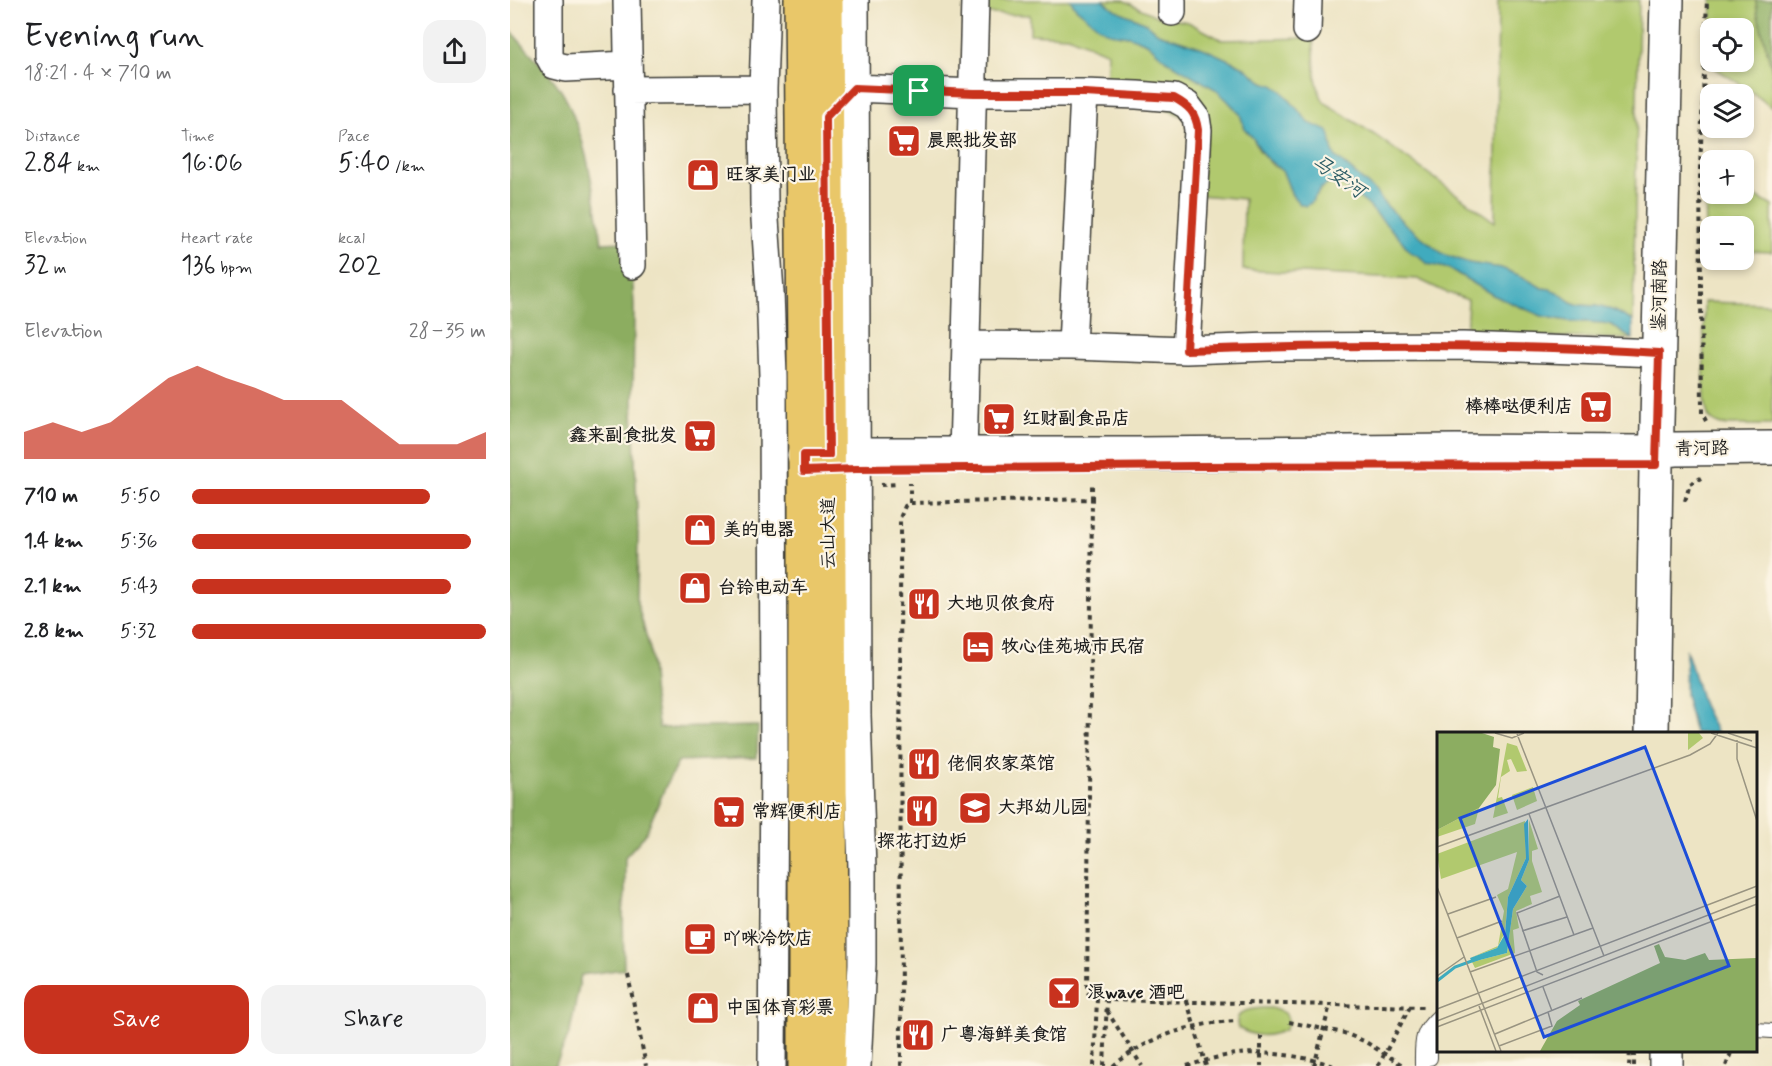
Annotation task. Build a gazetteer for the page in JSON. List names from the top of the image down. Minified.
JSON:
{"streets":{"main road":["云山大道"],"street":["鉴河南路","青河路"]},"crossings":[["鉴河南路","青河路"],["青河路","云山大道"]],"water":["马安河"],"places":{"supermarket":["晨熙批发部","棒棒哒便利店","红财副食品店","鑫来副食批发","常辉便利店"],"shop":["旺家美门业","美的电器","台铃电动车","中国体育彩票"],"restaurant":["大地贝侬食府","佬侗农家菜馆","探花打边炉","广粤海鲜美食馆"],"hotel":["牧心佳苑城市民宿"],"school or university":["大邦幼儿园"],"cafe":["吖咪冷饮店"],"bar":["浪wave 酒吧"]},"page":{"heading":["Evening run","18:21 · 4 × 710 m"],"map_buttons":["+","−"],"stats":[["Distance","2.84 km"],["Time","16:06"],["Pace","5:40 /km"],["Elevation","32 m"],["Heart rate","136 bpm"],["kcal","202"]],"chart":["Elevation","28–35 m"],"list":[{"name":"710 m","note":"5:50"},{"name":"1.4 km","note":"5:36"},{"name":"2.1 km","note":"5:43"},{"name":"2.8 km","note":"5:32"}],"buttons":["Save","Share"]}}
